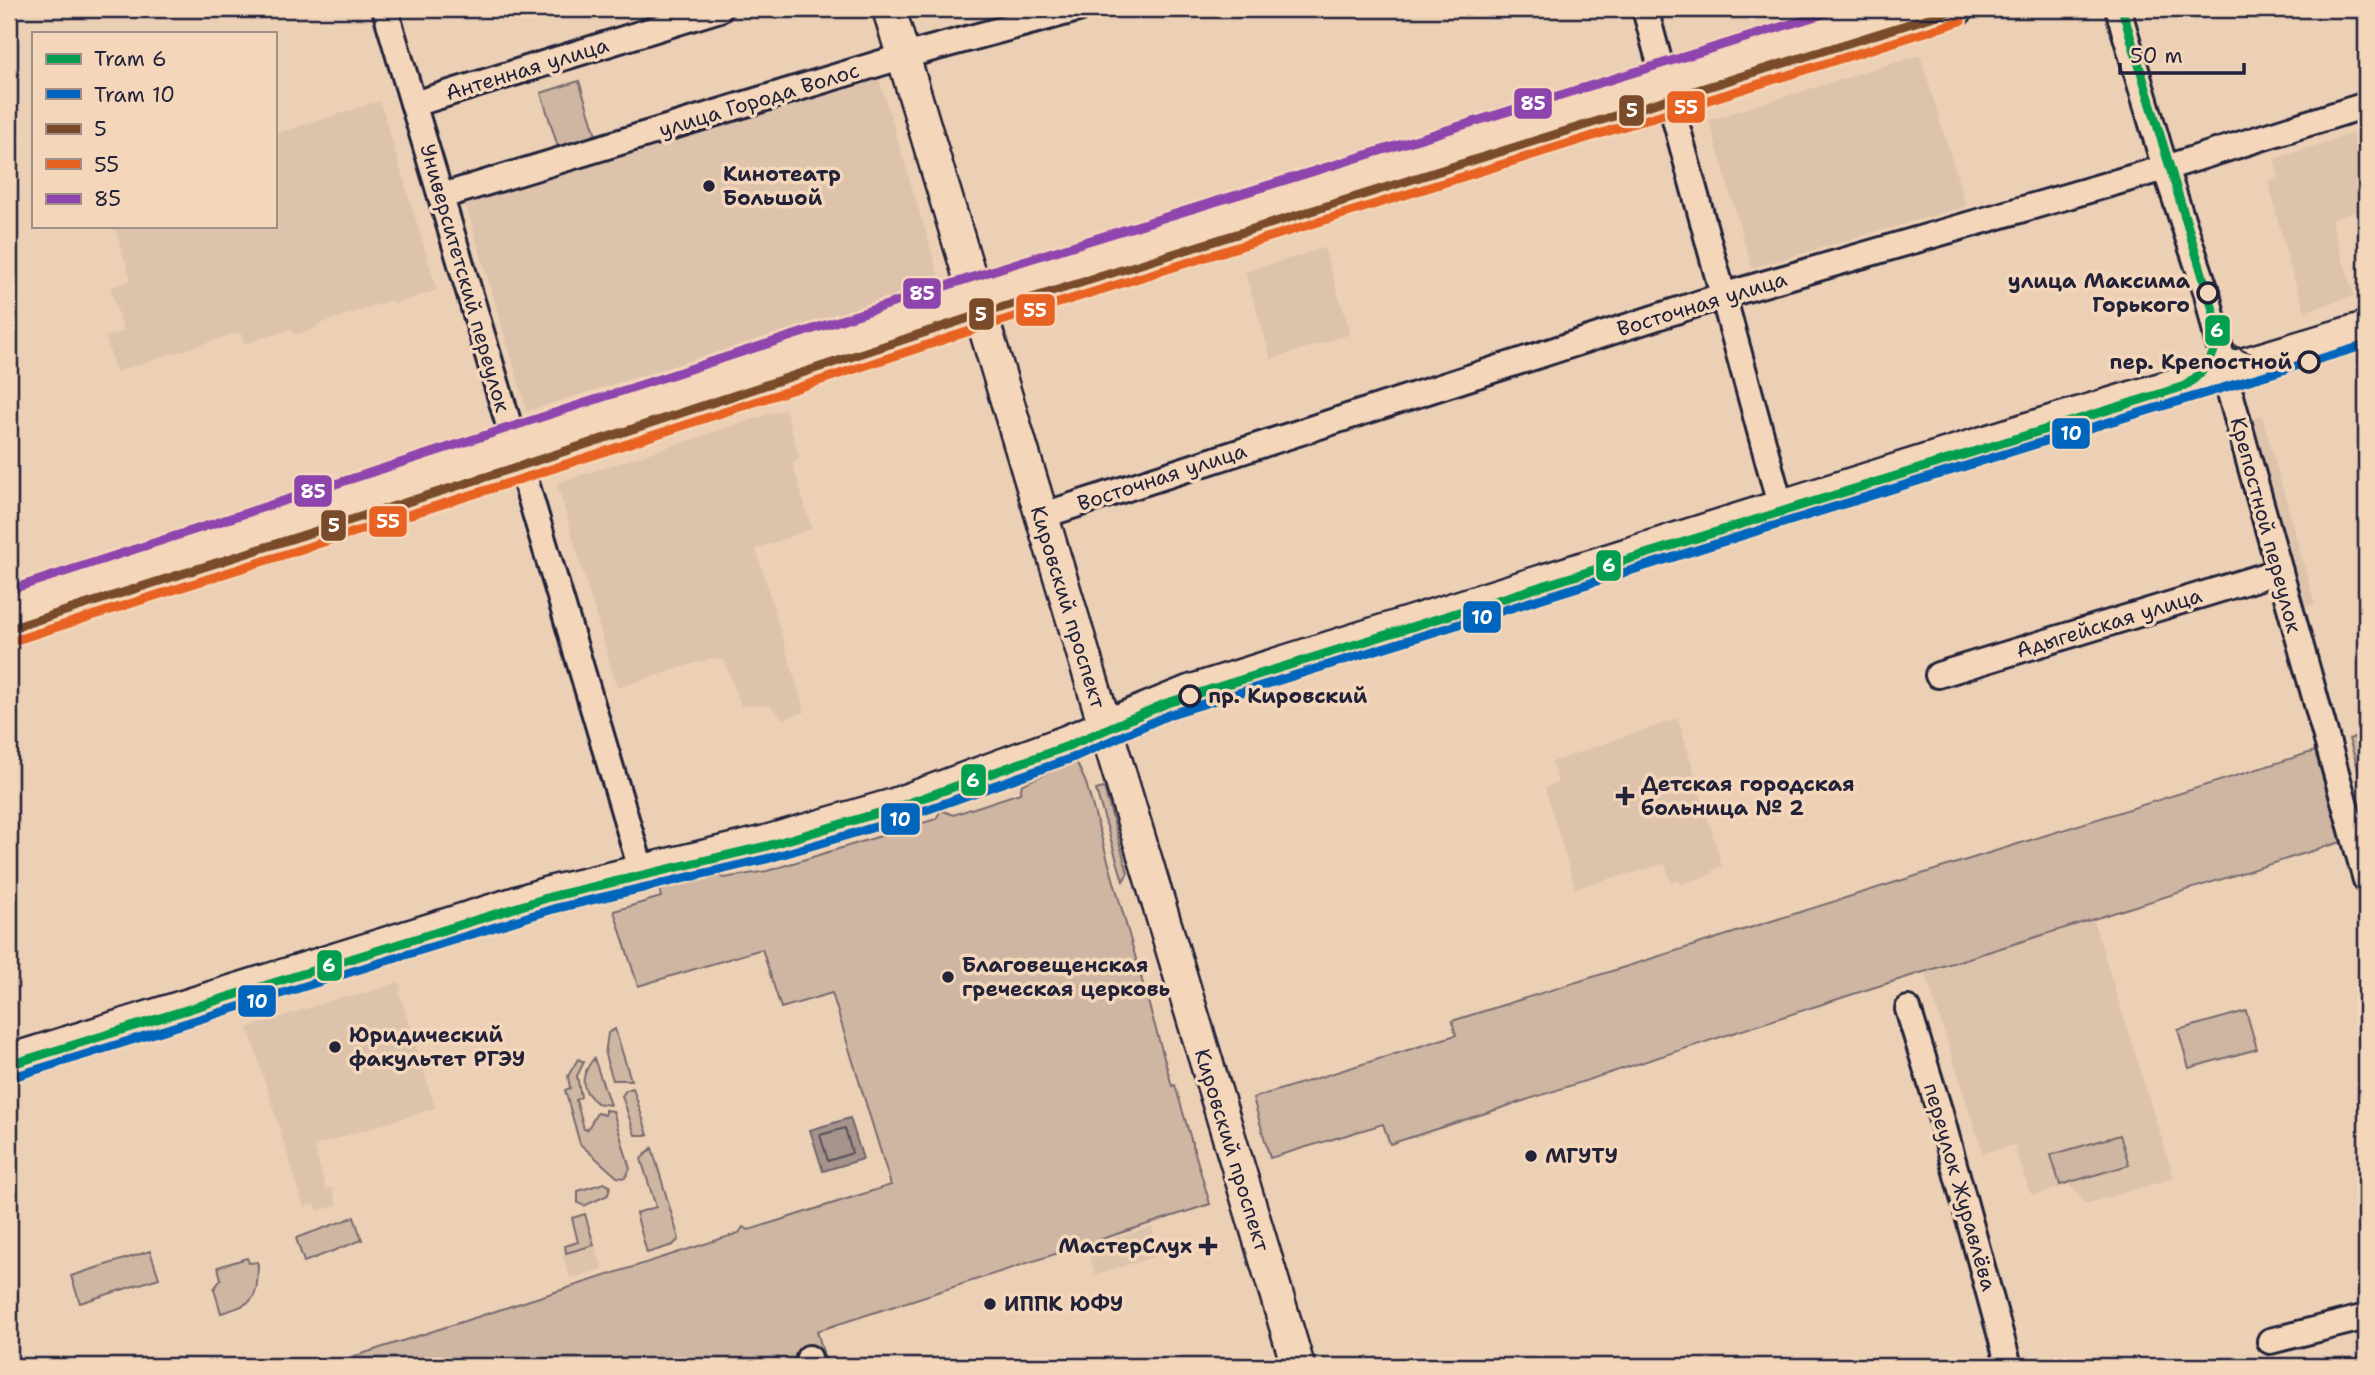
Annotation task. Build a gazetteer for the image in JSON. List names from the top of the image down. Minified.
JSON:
{"streets":{"main road":["Кировский проспект"],"street":["Антенная улица","улица Города Волос","Университетский переулок","Восточная улица","Крепостной переулок","Адыгейская улица","переулок Журавлёва"]},"crossings":[["Антенная улица","Университетский переулок"],["улица Города Волос","Университетский переулок"],["улица Города Волос","Кировский проспект"],["Восточная улица","Крепостной переулок"],["Восточная улица","Кировский проспект"],["Крепостной переулок","Адыгейская улица"]],"places":{"other":["Кинотеатр Большой","улица Максима Горького","пер. Крепостной","пр. Кировский","Благовещенская греческая церковь","Юридический факультет РГЭУ","МГУТУ","ИППК ЮФУ"],"health":["Детская городская больница № 2","МастерСлух"]},"lines":["tram line 6","transit line 5","transit line 85","transit line 55","tram line 10"],"legend":["Tram 6","Tram 10","5","55","85"],"scale_bar":"50 m"}
